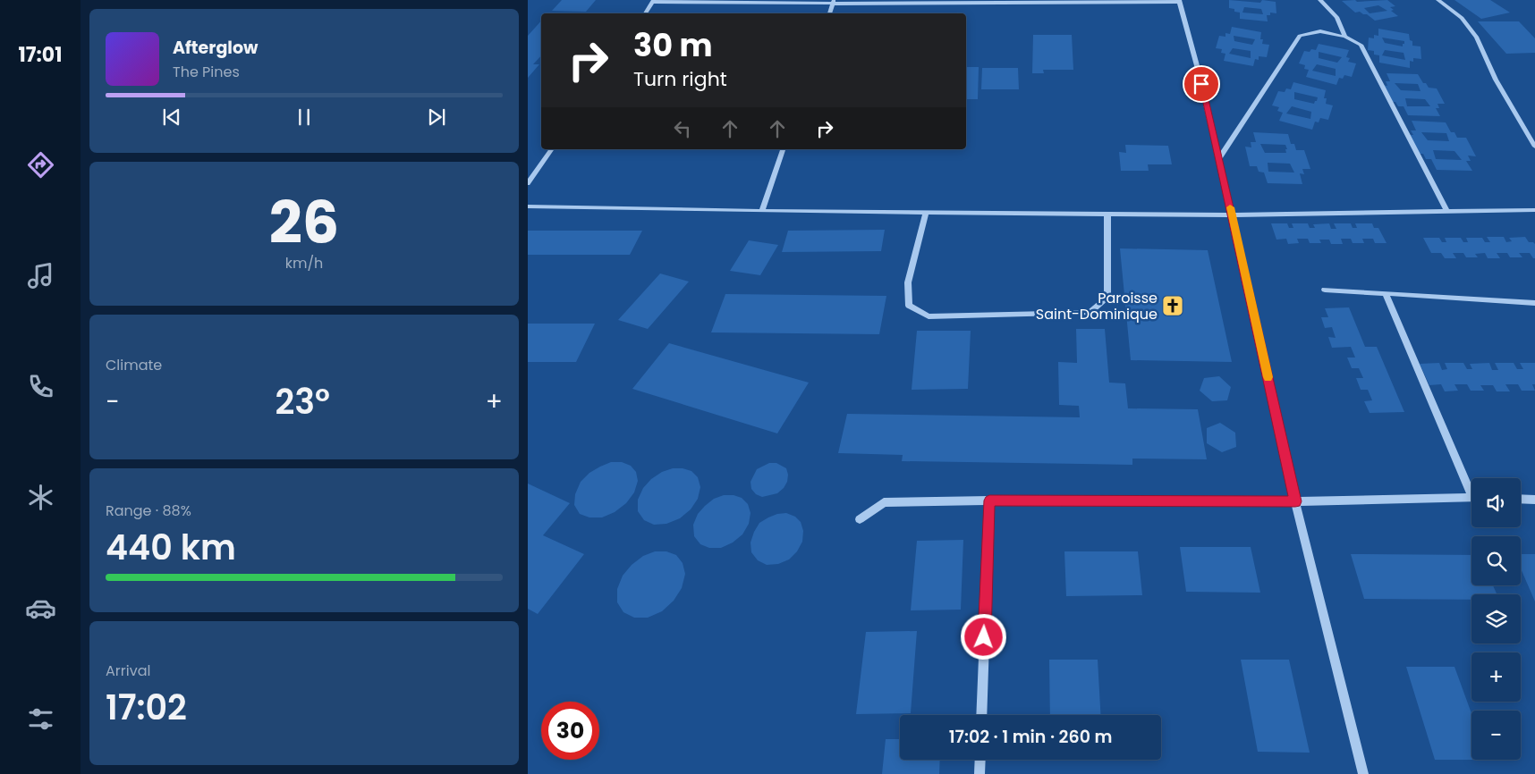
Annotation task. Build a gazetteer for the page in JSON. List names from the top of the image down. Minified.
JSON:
{"places":{"church":["Paroisse Saint-Dominique"]},"page":{"tabs":"17:01","turn":["30 m","Turn right"],"song":["Afterglow","The Pines"],"tile":[["26","km/h"],"Climate",["Range · 88%","440 km"],["Arrival","17:02"]],"heat":["−","23°","+"],"map_buttons":["+","−"],"limit":"30","trip":"17:02 · 1 min · 260 m"}}
